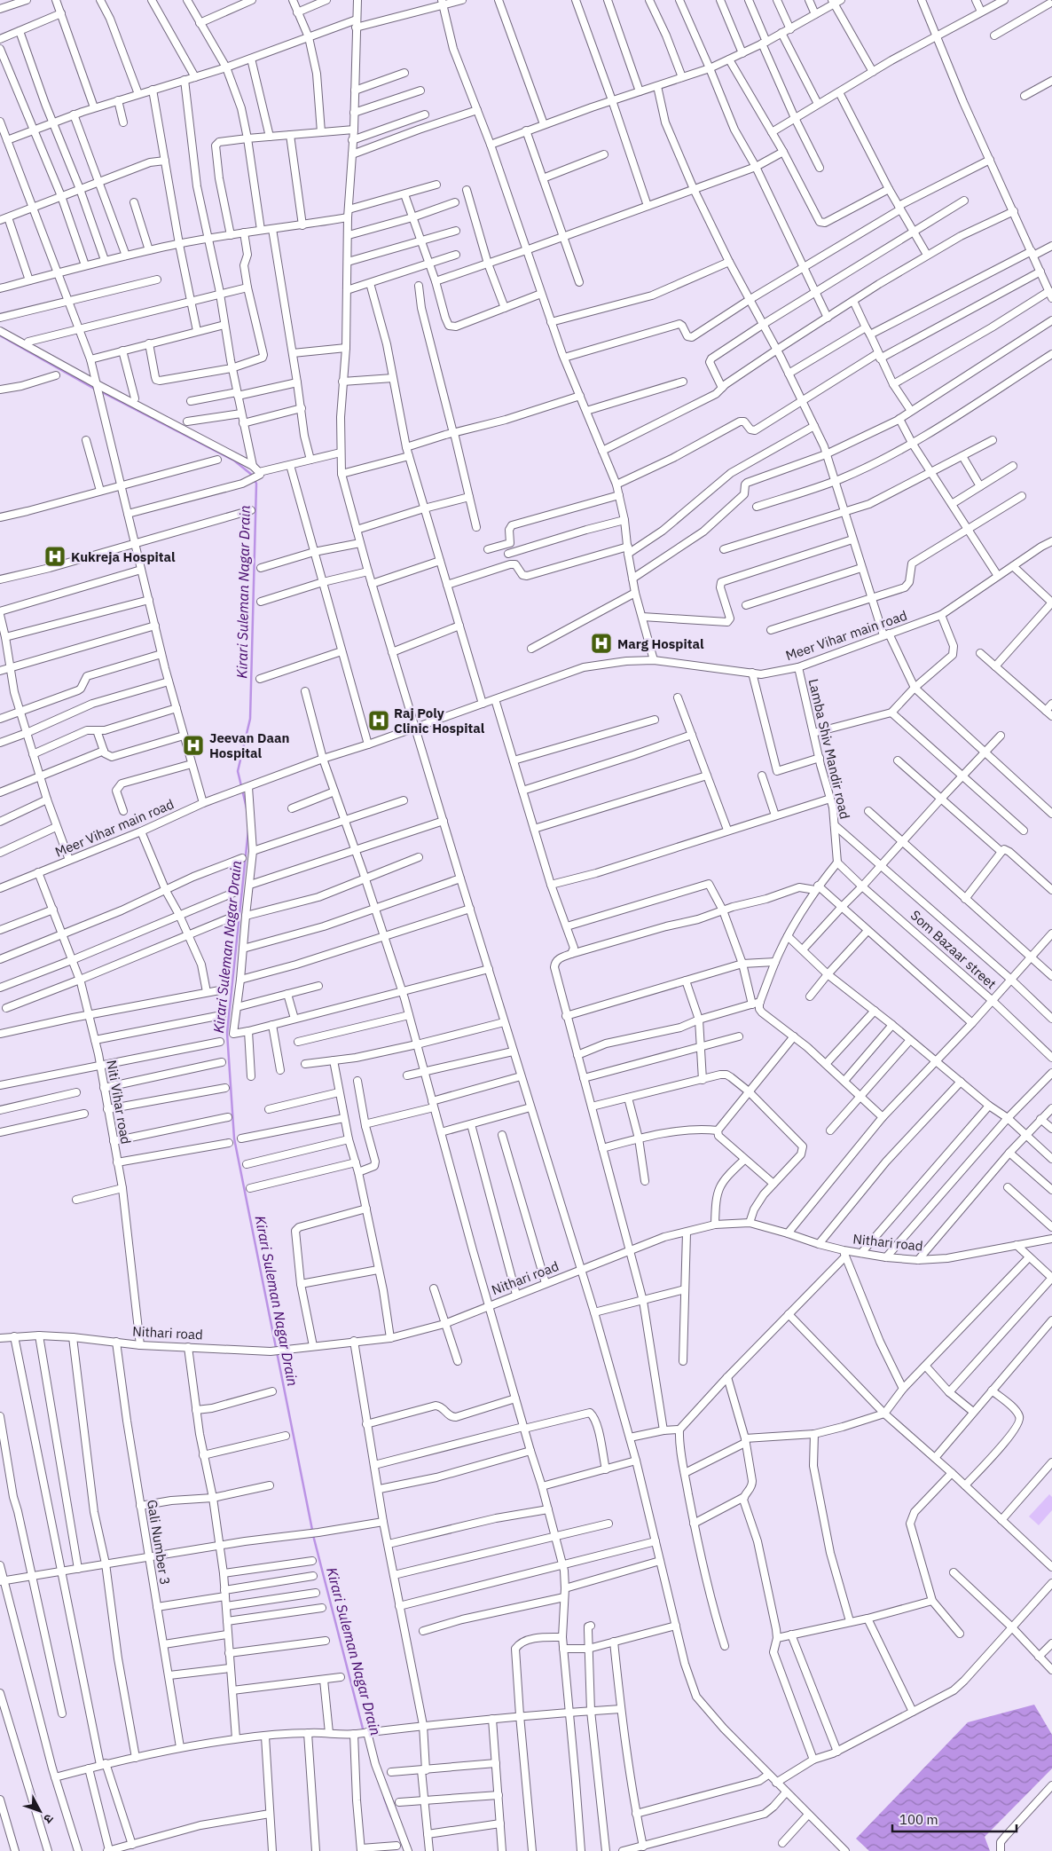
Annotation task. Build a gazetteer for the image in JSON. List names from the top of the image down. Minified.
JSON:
{"streets":{"street":["Meer Vihar main road","Lamba Shiv Mandir road","Som Bazaar street","Niti Vihar road","Nithari road","Gali Number 3"]},"crossings":[["Meer Vihar main road","Lamba Shiv Mandir road"],["Meer Vihar main road","Niti Vihar road"],["Lamba Shiv Mandir road","Som Bazaar street"],["Niti Vihar road","Nithari road"],["Nithari road","Gali Number 3"]],"water":["Kirari Suleman Nagar Drain"],"places":{"hospital":["Kukreja Hospital","Marg Hospital","Raj Poly Clinic Hospital","Jeevan Daan Hospital"]},"scale_bar":"100 m","north":"bottom right"}
